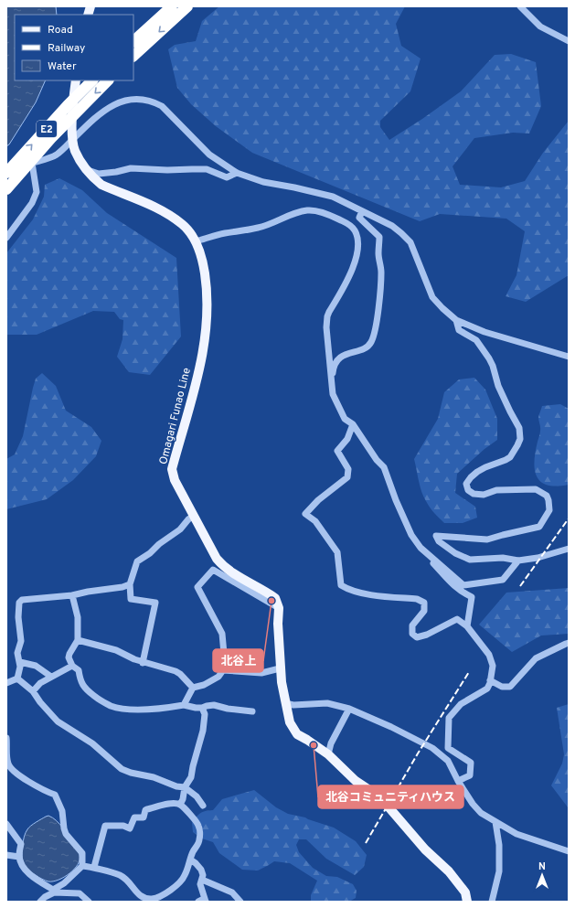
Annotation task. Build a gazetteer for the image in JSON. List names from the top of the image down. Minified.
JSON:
{"streets":{"highway":["E2"],"main road":["Omagari Funao Line"]},"places":["北谷上","北谷コミュニティハウス"],"legend":["Road","Railway","Water"],"north":"top"}
